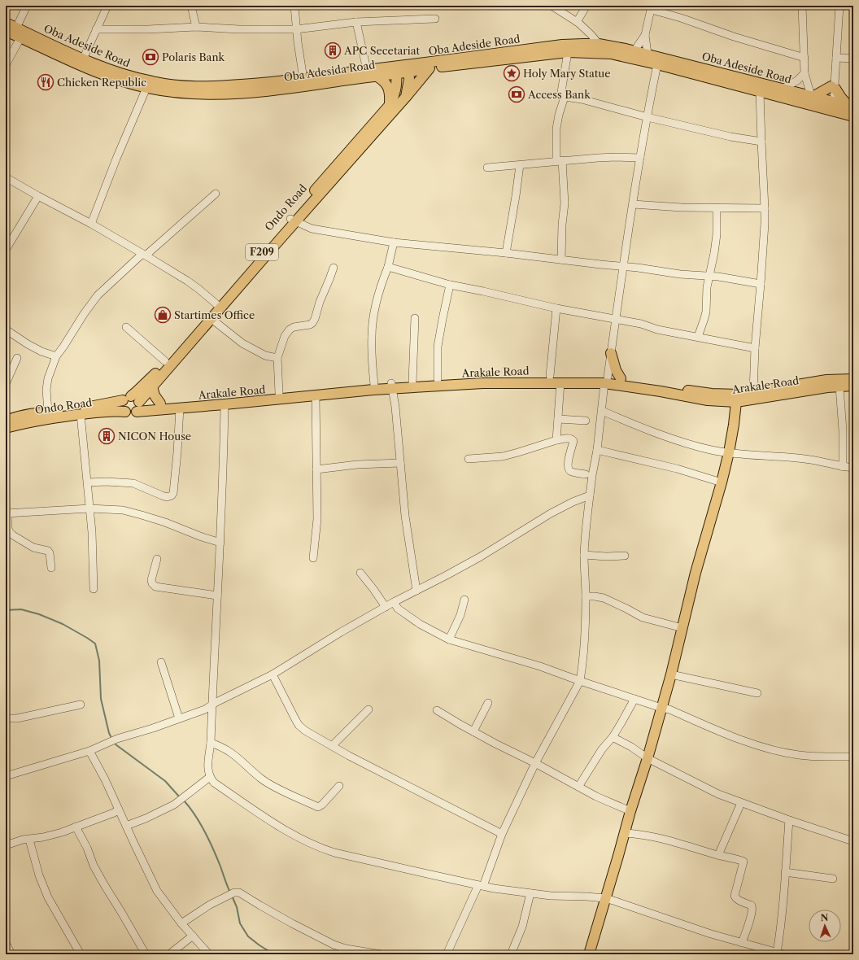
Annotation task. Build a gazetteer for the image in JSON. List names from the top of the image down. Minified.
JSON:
{"streets":{"main road":["Oba Adeside Road","Oba Adesida Road","Ondo Road","F209","Arakale Road"]},"crossings":[["Oba Adeside Road","Oba Adesida Road"],["Oba Adeside Road","F209"],["Oba Adesida Road","F209"],["Ondo Road","F209"],["Ondo Road","Arakale Road"]],"places":{"building":["APC Secetariat","NICON House"],"bank":["Polaris Bank","Access Bank"],"place":["Holy Mary Statue"],"restaurant":["Chicken Republic"],"shop":["Startimes Office"]},"north":"top"}
